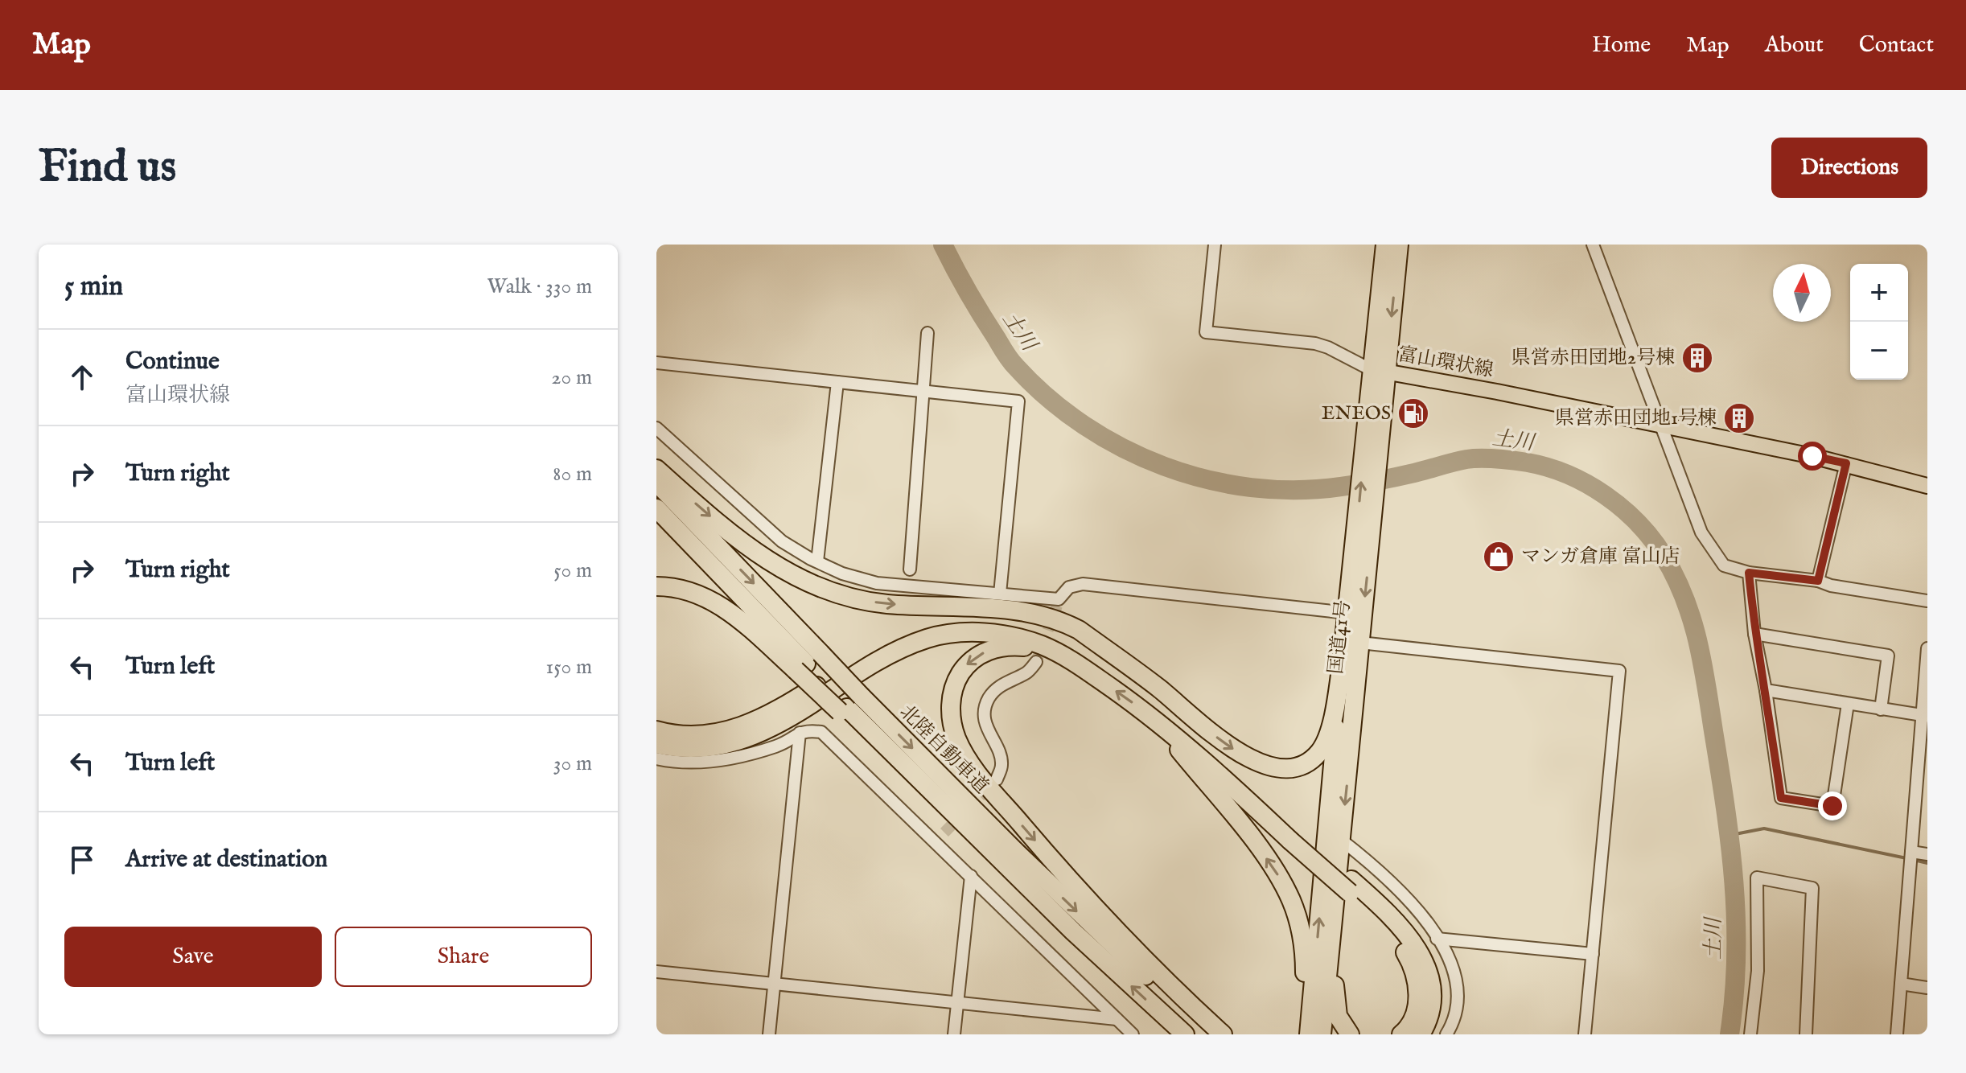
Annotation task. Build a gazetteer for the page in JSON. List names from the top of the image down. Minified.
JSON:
{"streets":{"highway":["国道41号","北陸自動車道"],"main road":["富山環状線"]},"crossings":[["富山環状線","国道41号"]],"water":["土川"],"places":{"building":["県営赤田団地2号棟","県営赤田団地1号棟"],"fuel station":["ENEOS"],"shop":["マンガ倉庫 富山店"]},"north":"top","page":{"header":"Map","nav":["Home","Map","About","Contact"],"buttons":["Directions",["Save","Share"]],"title":"Find us","heading":["5 min","Walk · 330 m"],"map_buttons":["+","−"],"list":[["Continue","富山環状線","20 m"],["Turn right","80 m"],["Turn right","50 m"],["Turn left","150 m"],["Turn left","30 m"],"Arrive at destination"]}}
